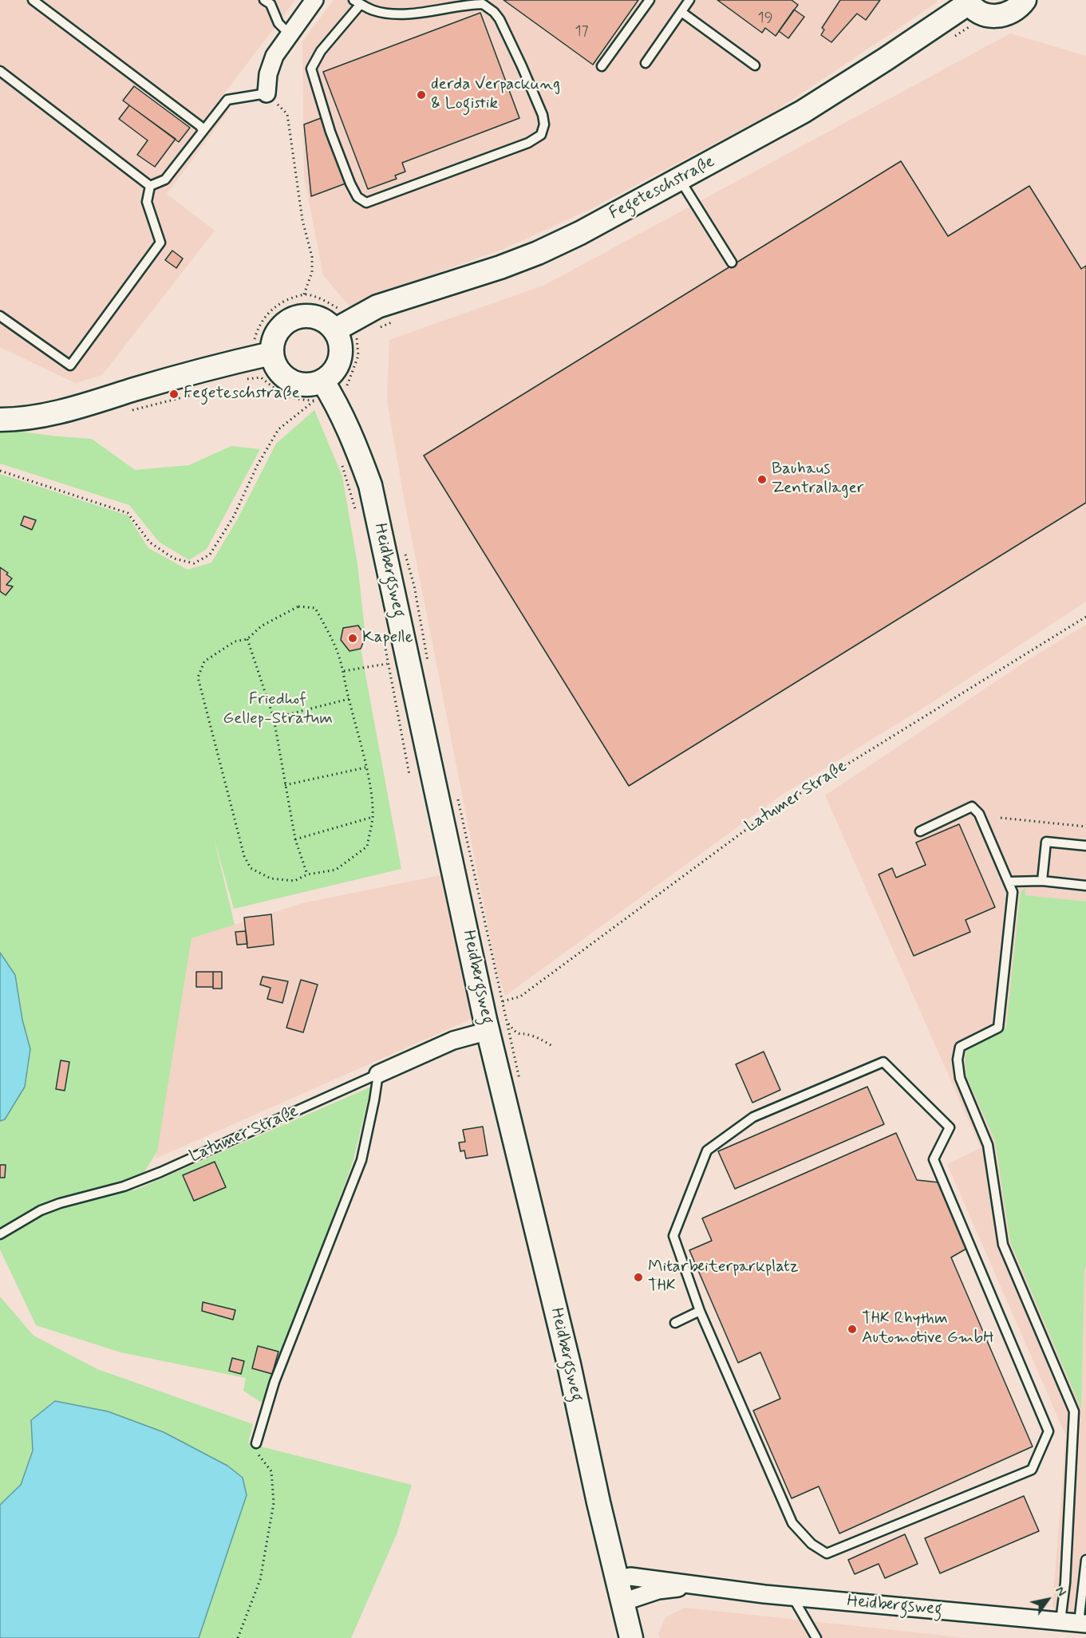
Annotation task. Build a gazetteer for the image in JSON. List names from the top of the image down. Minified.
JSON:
{"streets":{"street":["Fegeteschstraße","Heidbergsweg","Latumer Straße"]},"crossings":[["Fegeteschstraße","Heidbergsweg"],["Heidbergsweg","Latumer Straße"]],"parks":["Friedhof Gellep-Stratum"],"places":["derda Verpackung & Logistik","Fegeteschstraße","Bauhaus Zentrallager","Kapelle","Mitarbeiterparkplatz THK","THK Rhythm Automotive GmbH"],"house_numbers":["19","17"],"north":"top right"}
